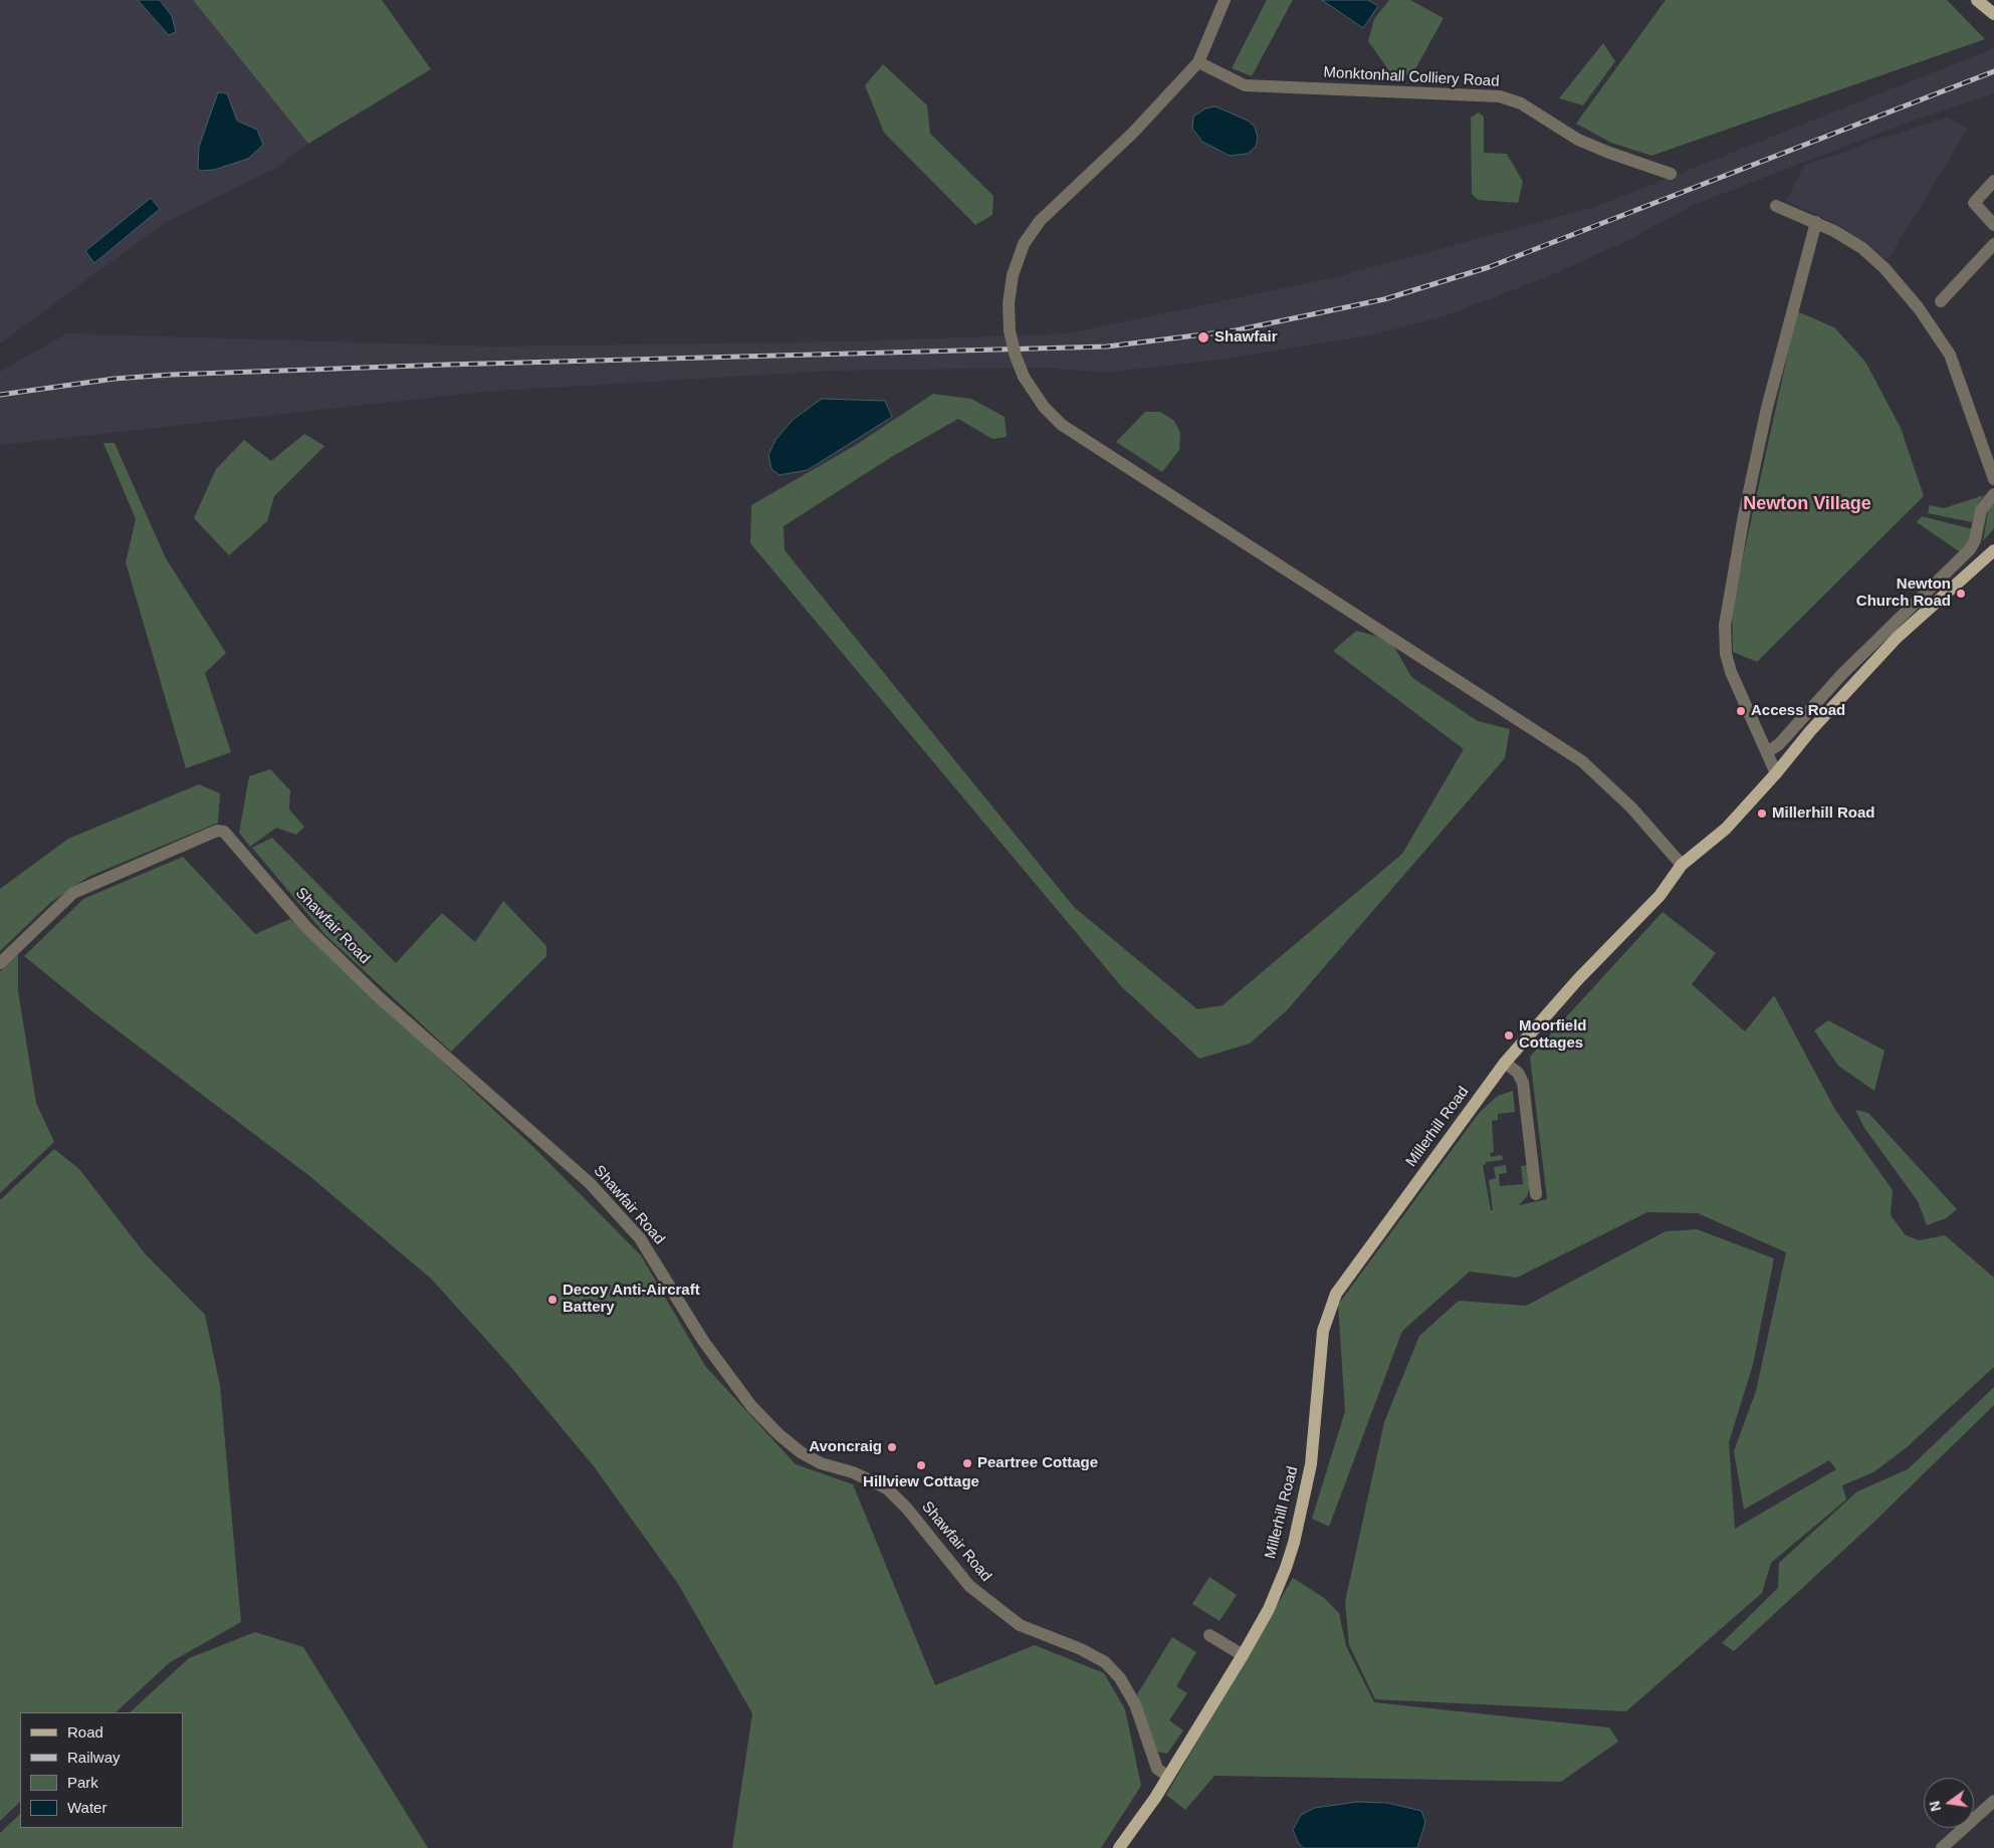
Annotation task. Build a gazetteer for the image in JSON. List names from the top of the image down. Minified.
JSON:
{"streets":{"main road":["Millerhill Road"],"street":["Monktonhall Colliery Road","Shawfair Road"]},"crossings":[["Shawfair Road","Millerhill Road"]],"districts":["Newton Village"],"places":["Shawfair","Newton Church Road","Access Road","Millerhill Road","Moorfield Cottages","Decoy Anti-Aircraft Battery","Avoncraig","Peartree Cottage","Hillview Cottage"],"legend":["Road","Railway","Park","Water"],"north":"left"}
